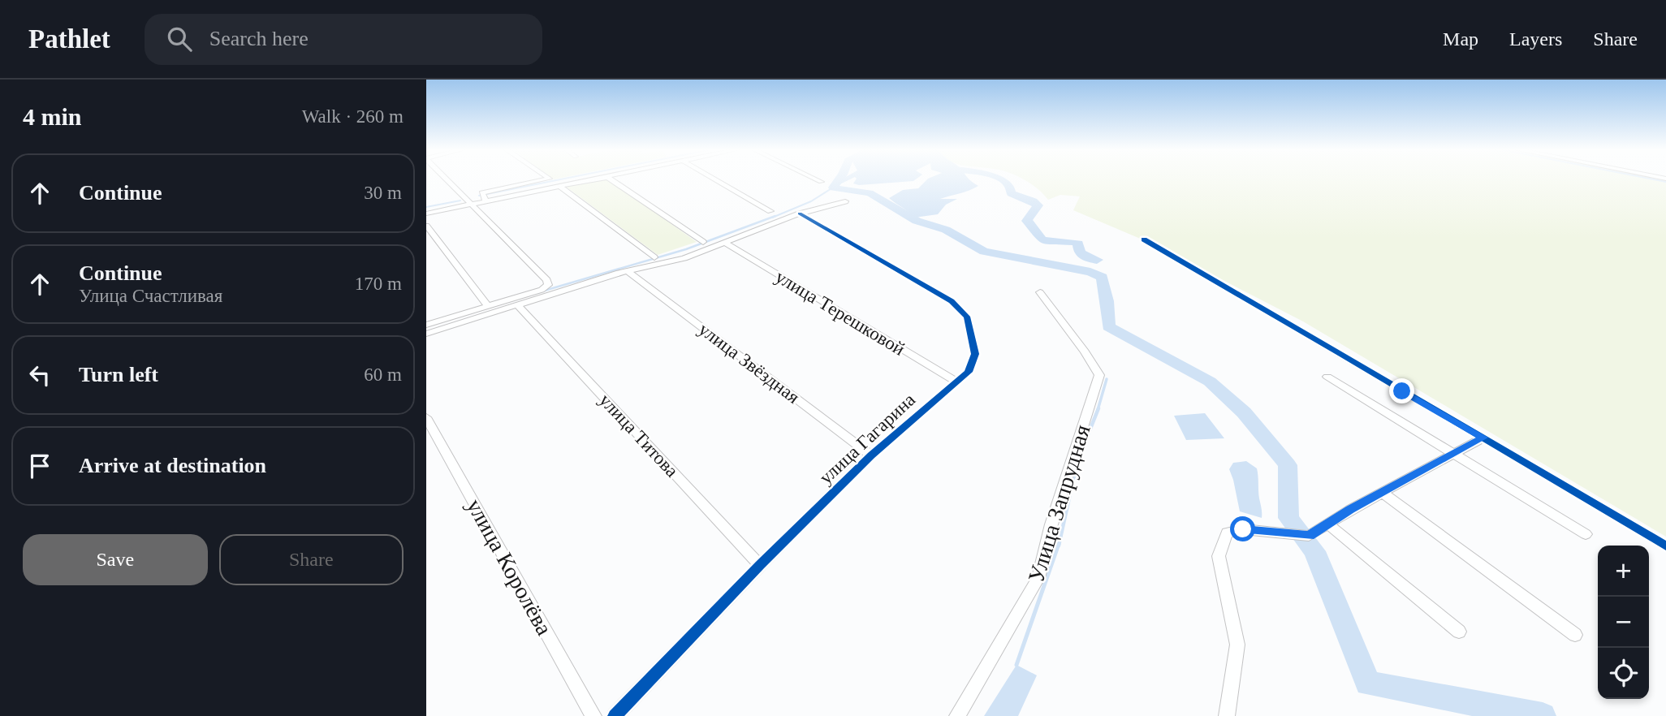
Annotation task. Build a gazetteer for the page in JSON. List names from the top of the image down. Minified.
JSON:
{"streets":{"street":["улица Терешковой","улица Звёздная","улица Титова","улица Гагарина","Улица Запрудная","улица Королёва"]},"crossings":[["улица Терешковой","улица Гагарина"],["улица Звёздная","улица Гагарина"],["улица Титова","улица Гагарина"]],"page":{"header":"Pathlet","search":"Search here","nav":["Map","Layers","Share"],"heading":["4 min","Walk · 260 m"],"list":[["Continue","30 m"],["Continue","Улица Счастливая","170 m"],["Turn left","60 m"],"Arrive at destination"],"buttons":["Save","Share"],"map_buttons":["+","−"]}}
